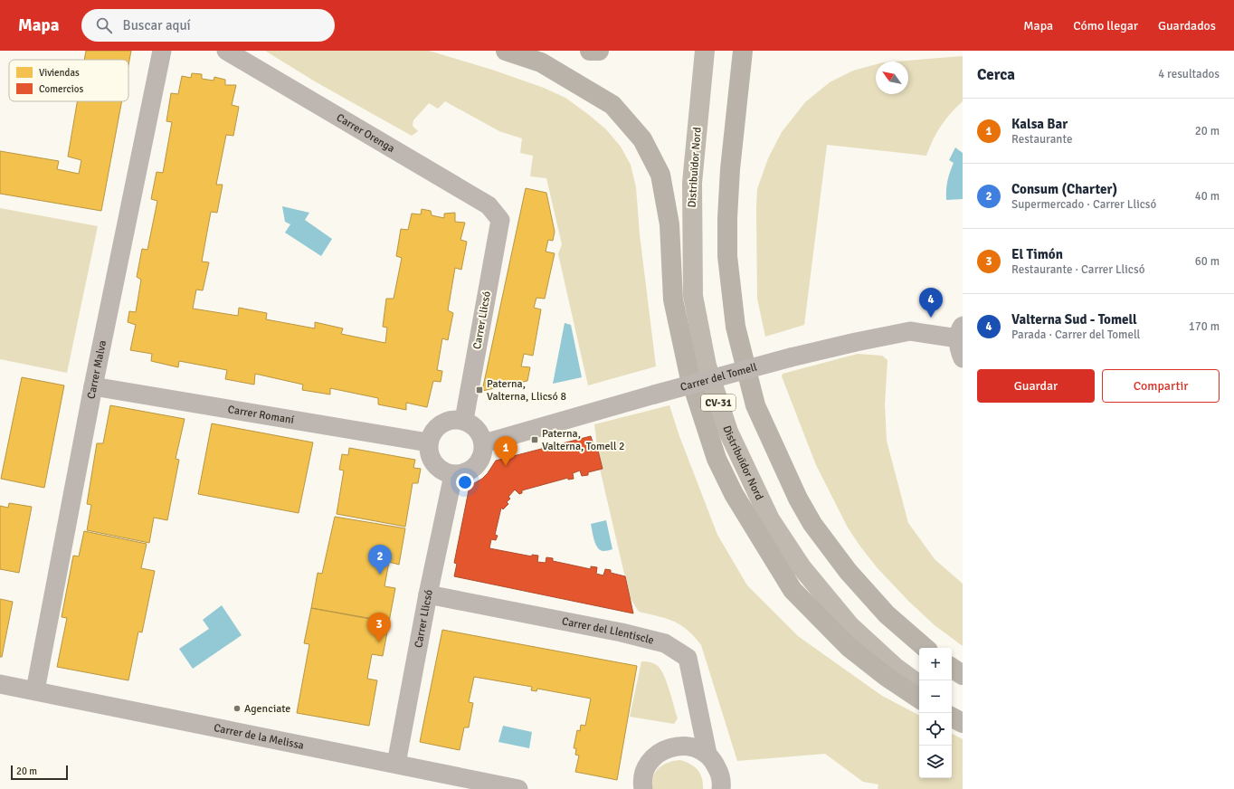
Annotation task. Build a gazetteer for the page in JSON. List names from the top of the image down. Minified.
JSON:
{"streets":{"main road":["Distribuïdor Nord","CV-31"],"street":["Carrer Orenga","Carrer Llicsó","Carrer Malva","Carrer del Tomell","Carrer Romaní","Carrer del Llentiscle","Carrer de la Melissa"]},"crossings":[["Carrer Orenga","Carrer Llicsó"],["Carrer Llicsó","Carrer del Tomell"],["Carrer Llicsó","Carrer Romaní"],["Carrer Llicsó","Carrer del Llentiscle"],["Carrer Llicsó","Carrer de la Melissa"],["Carrer Malva","Carrer Romaní"],["Carrer Malva","Carrer de la Melissa"],["Carrer del Tomell","Carrer Romaní"]],"places":{"transit":["Paterna, Valterna, Llicsó 8","Paterna, Valterna, Tomell 2"],"other":["Agenciate"]},"legend":["Viviendas","Comercios"],"scale_bar":"20 m","north":"top left","page":{"header":"Mapa","search":"Buscar aquí","nav":["Mapa","Cómo llegar","Guardados"],"heading":["Cerca","4 resultados"],"list":[{"mark":"1","name":"Kalsa Bar","note":"Restaurante","value":"20 m"},{"mark":"2","name":"Consum (Charter)","note":"Supermercado · Carrer Llicsó","value":"40 m"},{"mark":"3","name":"El Timón","note":"Restaurante · Carrer Llicsó","value":"60 m"},{"mark":"4","name":"Valterna Sud - Tomell","note":"Parada · Carrer del Tomell","value":"170 m"}],"pins":["4","1","2","3"],"buttons":["Guardar","Compartir"],"map_buttons":["+","−"],"scale":"20 m"}}
